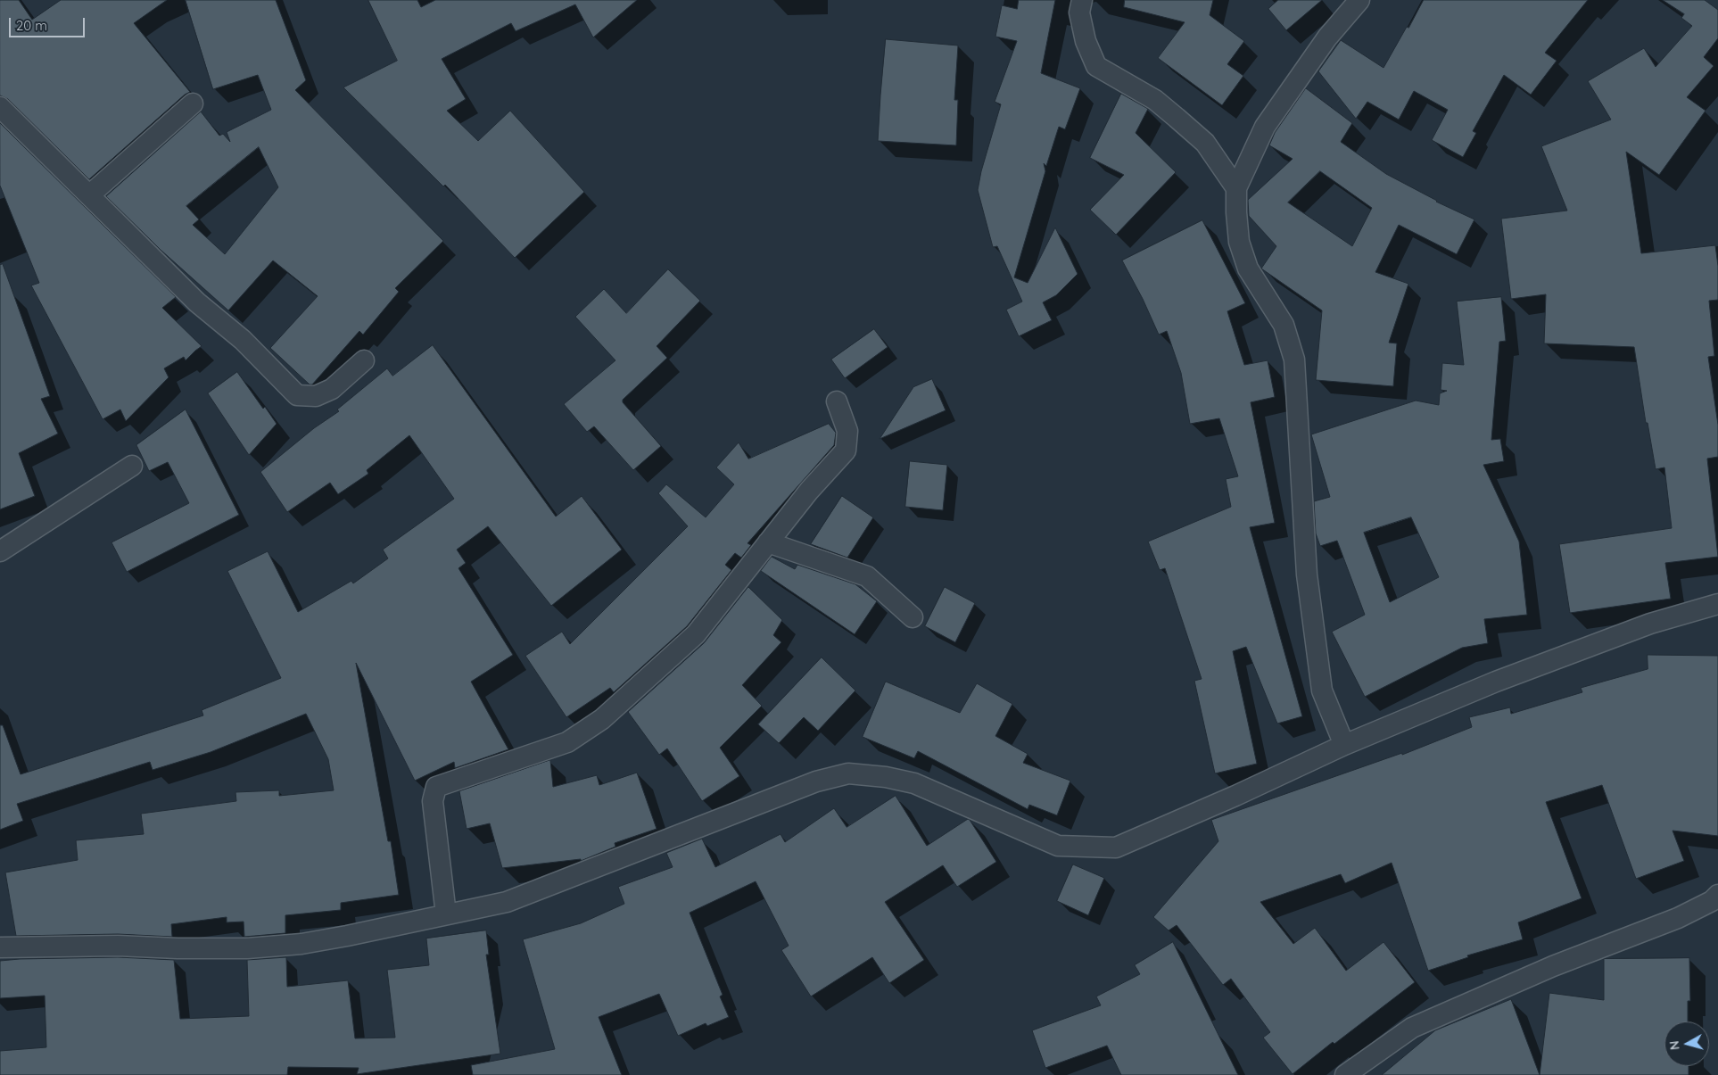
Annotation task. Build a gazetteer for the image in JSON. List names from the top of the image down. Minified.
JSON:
{"scale_bar":"20 m","north":"left"}
